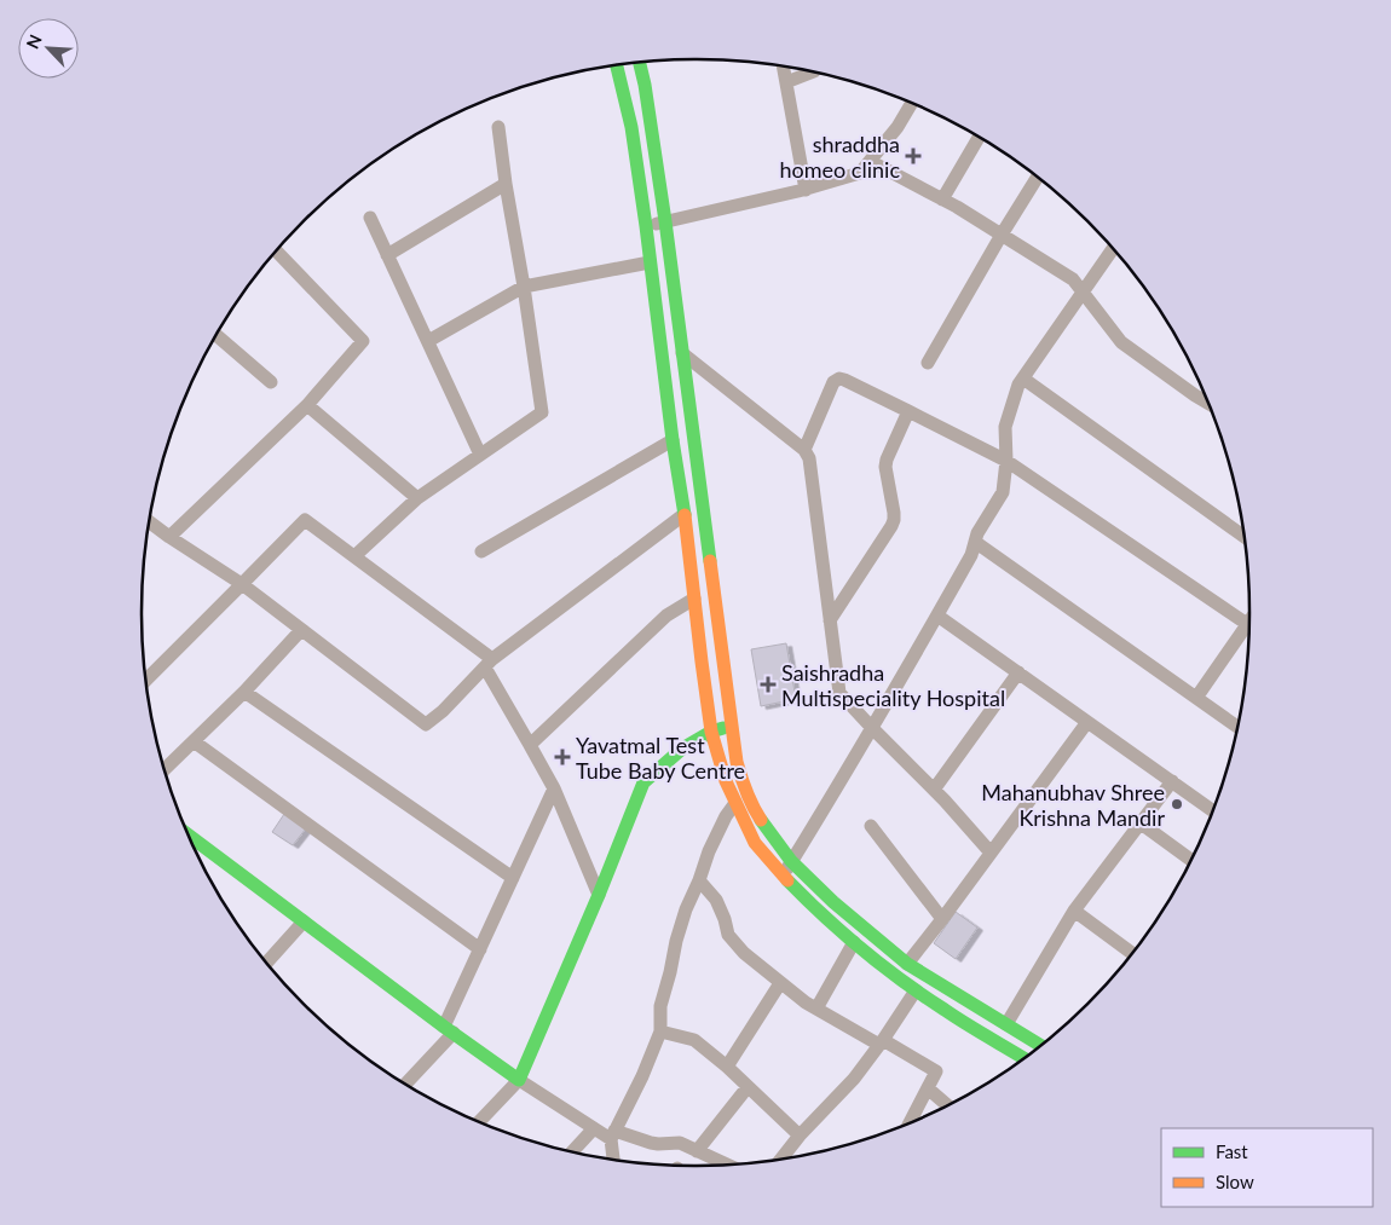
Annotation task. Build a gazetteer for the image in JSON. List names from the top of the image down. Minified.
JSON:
{"places":{"health":["shraddha homeo clinic","Saishradha Multispeciality Hospital","Yavatmal Test Tube Baby Centre"],"other":["Mahanubhav Shree Krishna Mandir"]},"legend":["Fast","Slow"],"north":"top left"}
